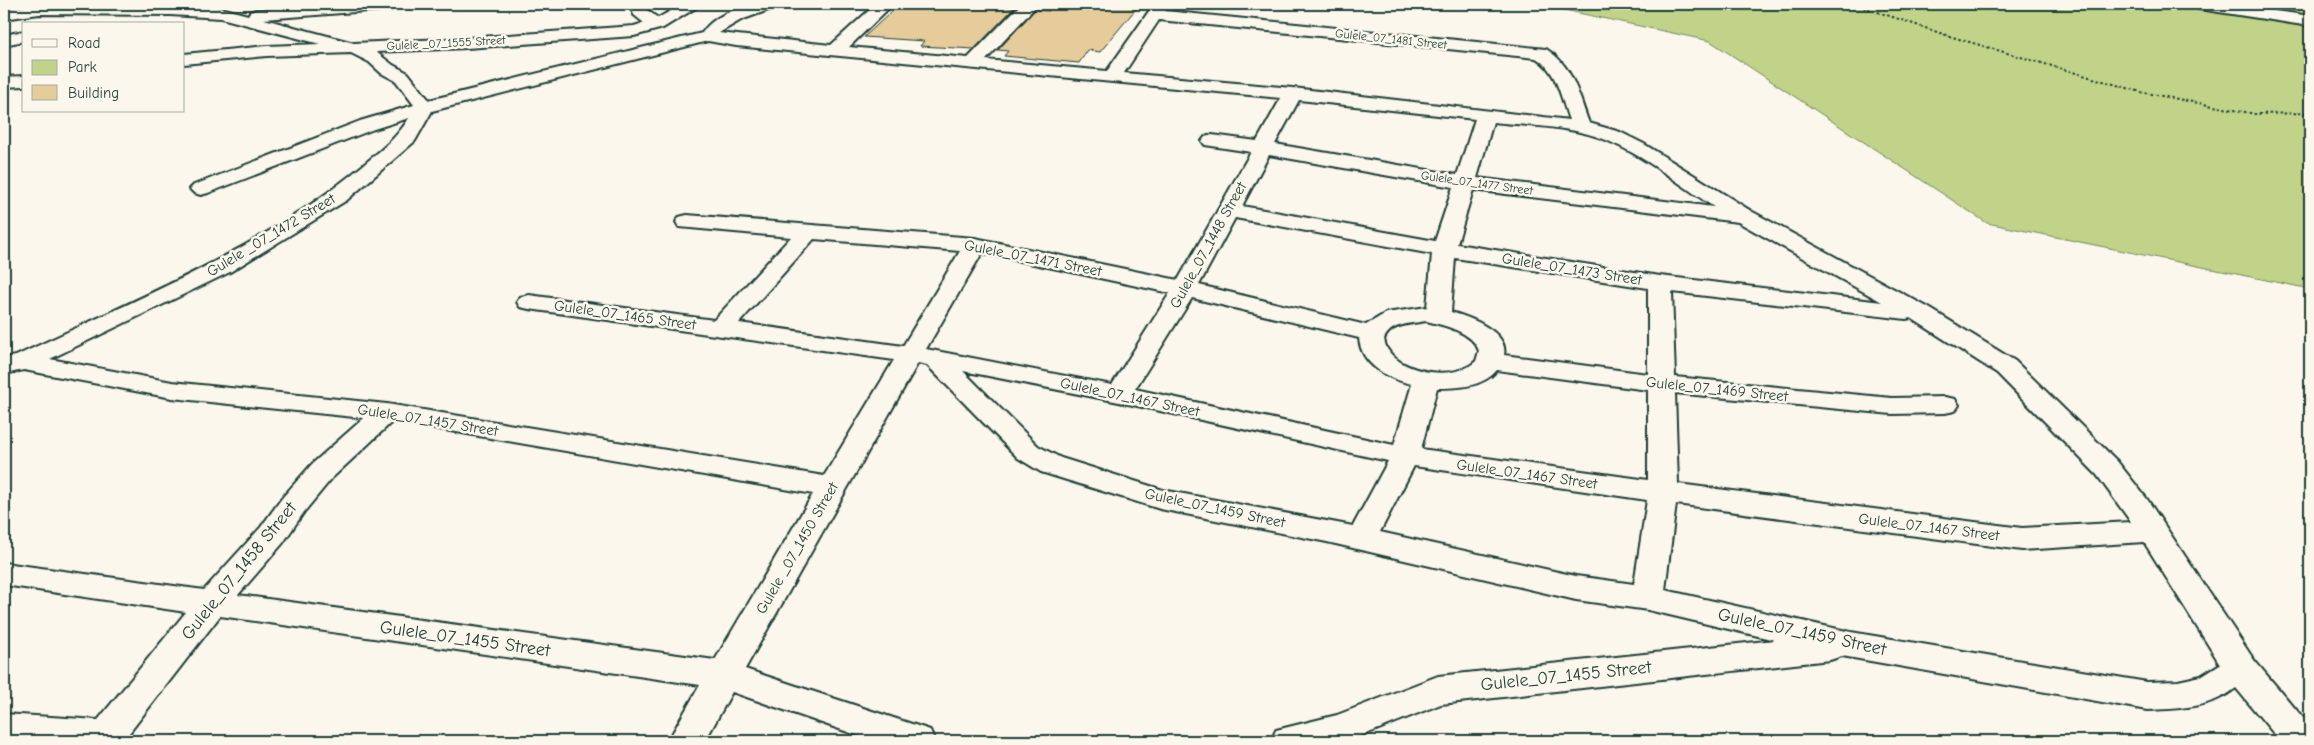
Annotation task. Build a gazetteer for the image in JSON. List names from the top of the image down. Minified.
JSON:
{"streets":{"street":["Gulele_07_1481 Street","Gulele _07_1555 Street","Gulele_07_1477 Street","Gulele _07_1472 Street","Gulele_07_1448 Street","Gulele_07_1471 Street","Gulele_07_1473 Street","Gulele_07_1465 Street","Gulele_07_1469 Street","Gulele_07_1467 Street","Gulele_07_1457 Street","Gulele_07_1459 Street","Gulele _07_1450 Street","Gulele_07_1458 Street","Gulele_07_1455 Street"]},"crossings":[["Gulele_07_1477 Street","Gulele_07_1448 Street"],["Gulele _07_1472 Street","Gulele_07_1457 Street"],["Gulele_07_1448 Street","Gulele_07_1471 Street"],["Gulele_07_1448 Street","Gulele_07_1473 Street"],["Gulele_07_1448 Street","Gulele_07_1467 Street"],["Gulele_07_1471 Street","Gulele_07_1469 Street"],["Gulele_07_1471 Street","Gulele _07_1450 Street"],["Gulele_07_1465 Street","Gulele_07_1467 Street"],["Gulele_07_1465 Street","Gulele_07_1459 Street"],["Gulele_07_1465 Street","Gulele _07_1450 Street"],["Gulele_07_1467 Street","Gulele_07_1459 Street"],["Gulele_07_1467 Street","Gulele _07_1450 Street"],["Gulele_07_1457 Street","Gulele _07_1450 Street"],["Gulele_07_1457 Street","Gulele_07_1458 Street"],["Gulele_07_1459 Street","Gulele _07_1450 Street"],["Gulele_07_1459 Street","Gulele_07_1455 Street"],["Gulele _07_1450 Street","Gulele_07_1455 Street"],["Gulele_07_1458 Street","Gulele_07_1455 Street"]],"legend":["Road","Park","Building"]}
